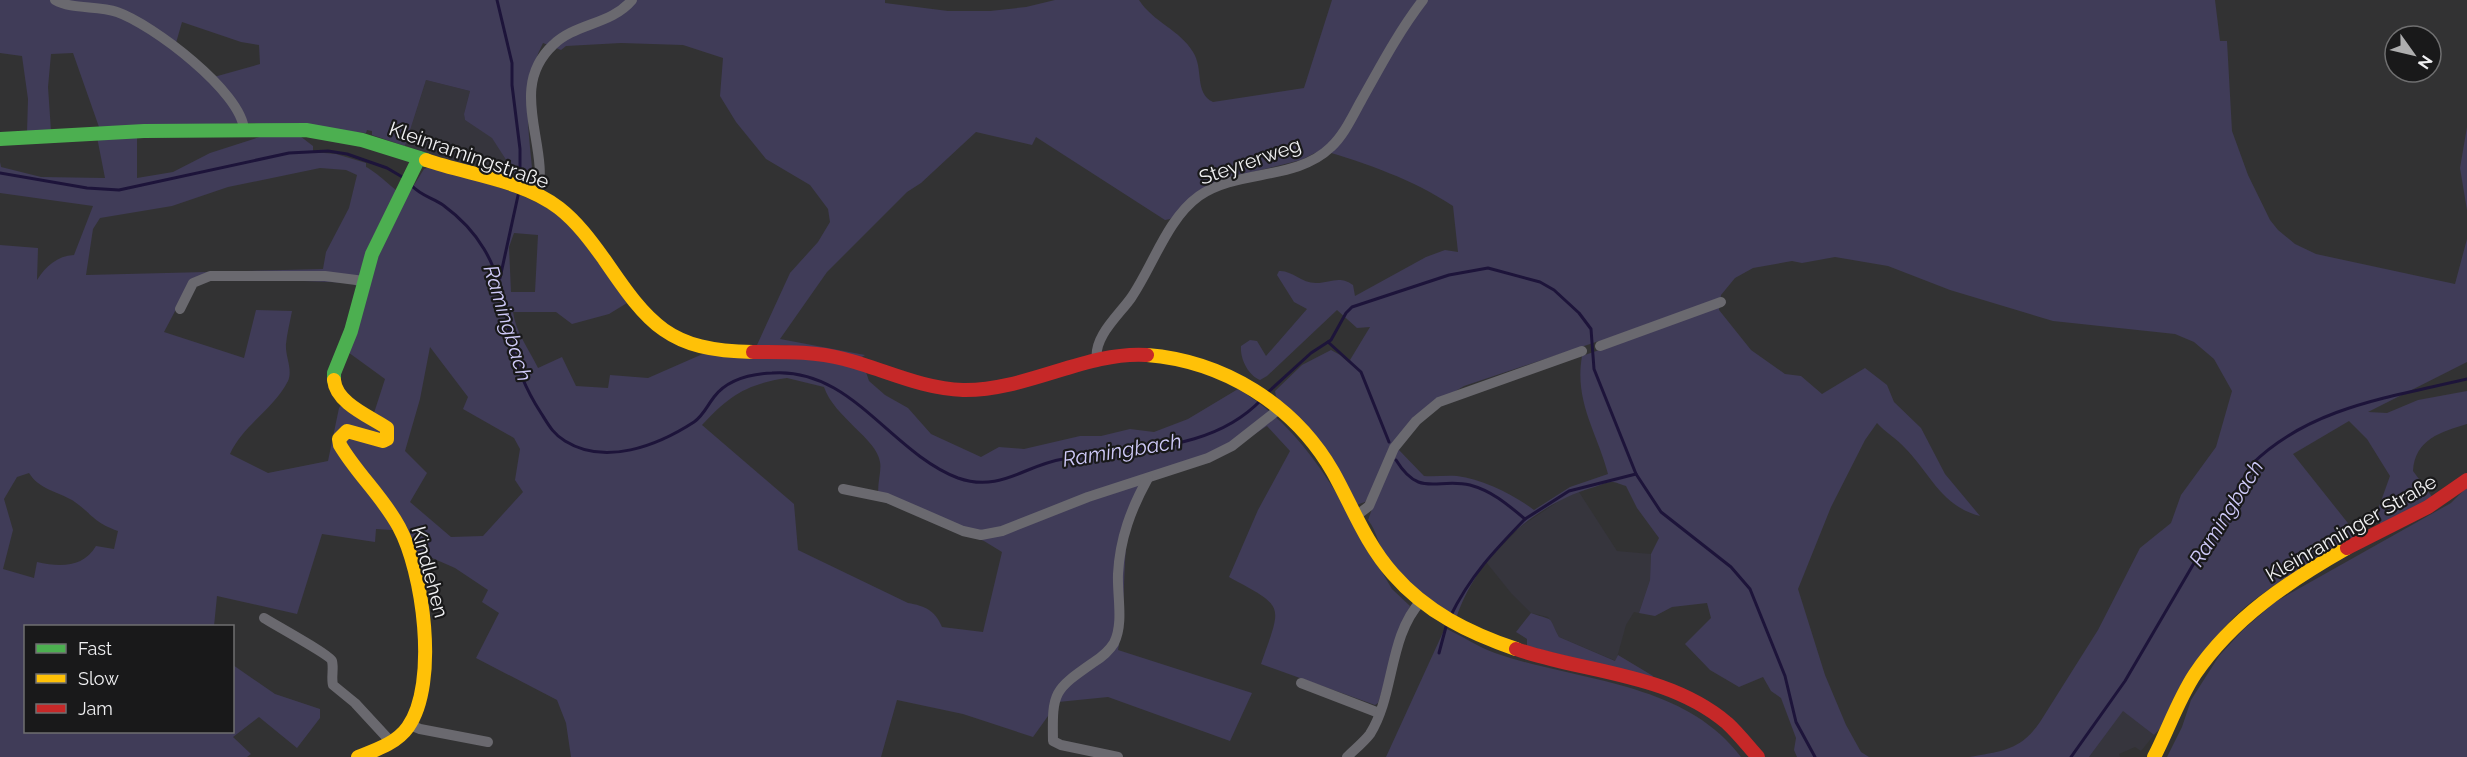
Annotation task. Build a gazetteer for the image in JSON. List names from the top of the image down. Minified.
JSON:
{"streets":{"main road":["Kleinramingstraße","Kleinraminger Straße","Kindlehen"],"street":["Steyrerweg"]},"crossings":[["Kleinramingstraße","Steyrerweg"],["Kleinramingstraße","Kindlehen"]],"water":["Ramingbach"],"legend":["Fast","Slow","Jam"],"north":"bottom right"}
